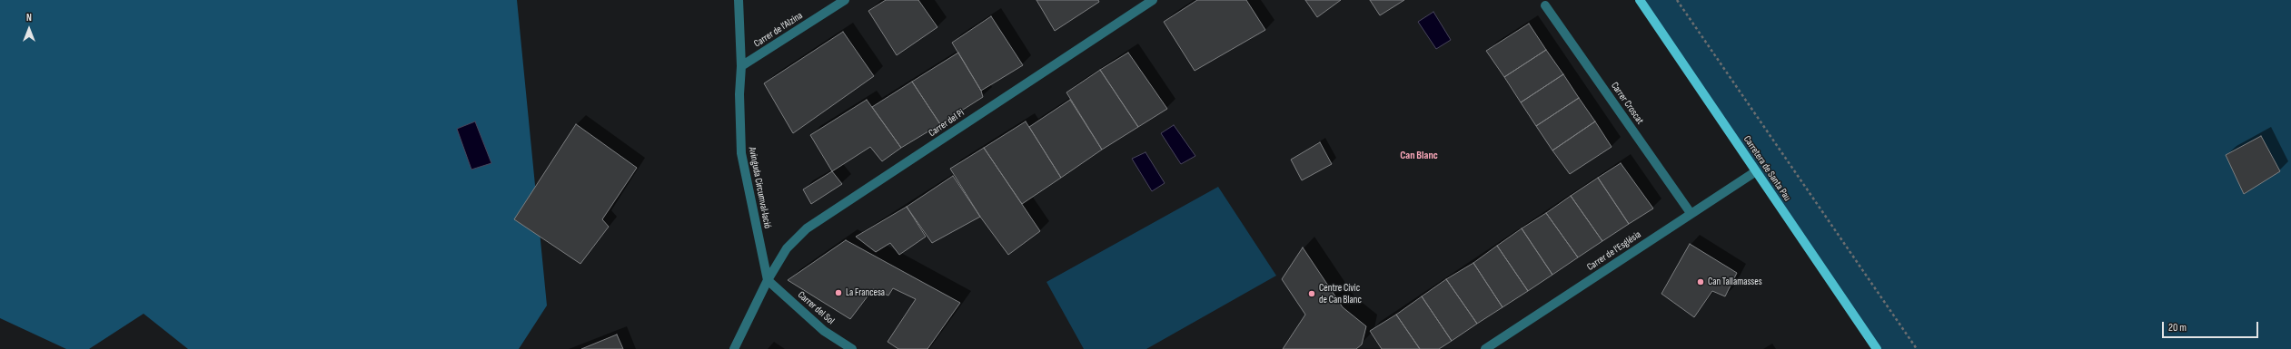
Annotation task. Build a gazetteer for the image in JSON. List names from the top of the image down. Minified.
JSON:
{"streets":{"main road":["Carretera de Santa Pau"],"street":["Carrer de l'Alzina","Carrer Croscat","Carrer del Pi","Avinguda Circumval·lació","Carrer de l'Església","Carrer del Sol"]},"crossings":[["Carrer de l'Alzina","Avinguda Circumval·lació"],["Carrer Croscat","Carrer de l'Església"],["Carrer del Pi","Avinguda Circumval·lació"],["Carrer del Pi","Carrer del Sol"],["Carretera de Santa Pau","Carrer de l'Església"],["Avinguda Circumval·lació","Carrer del Sol"]],"districts":["Can Blanc"],"places":["Can Tallamasses","La Francesa","Centre Cívic de Can Blanc"],"scale_bar":"20 m","north":"top"}
